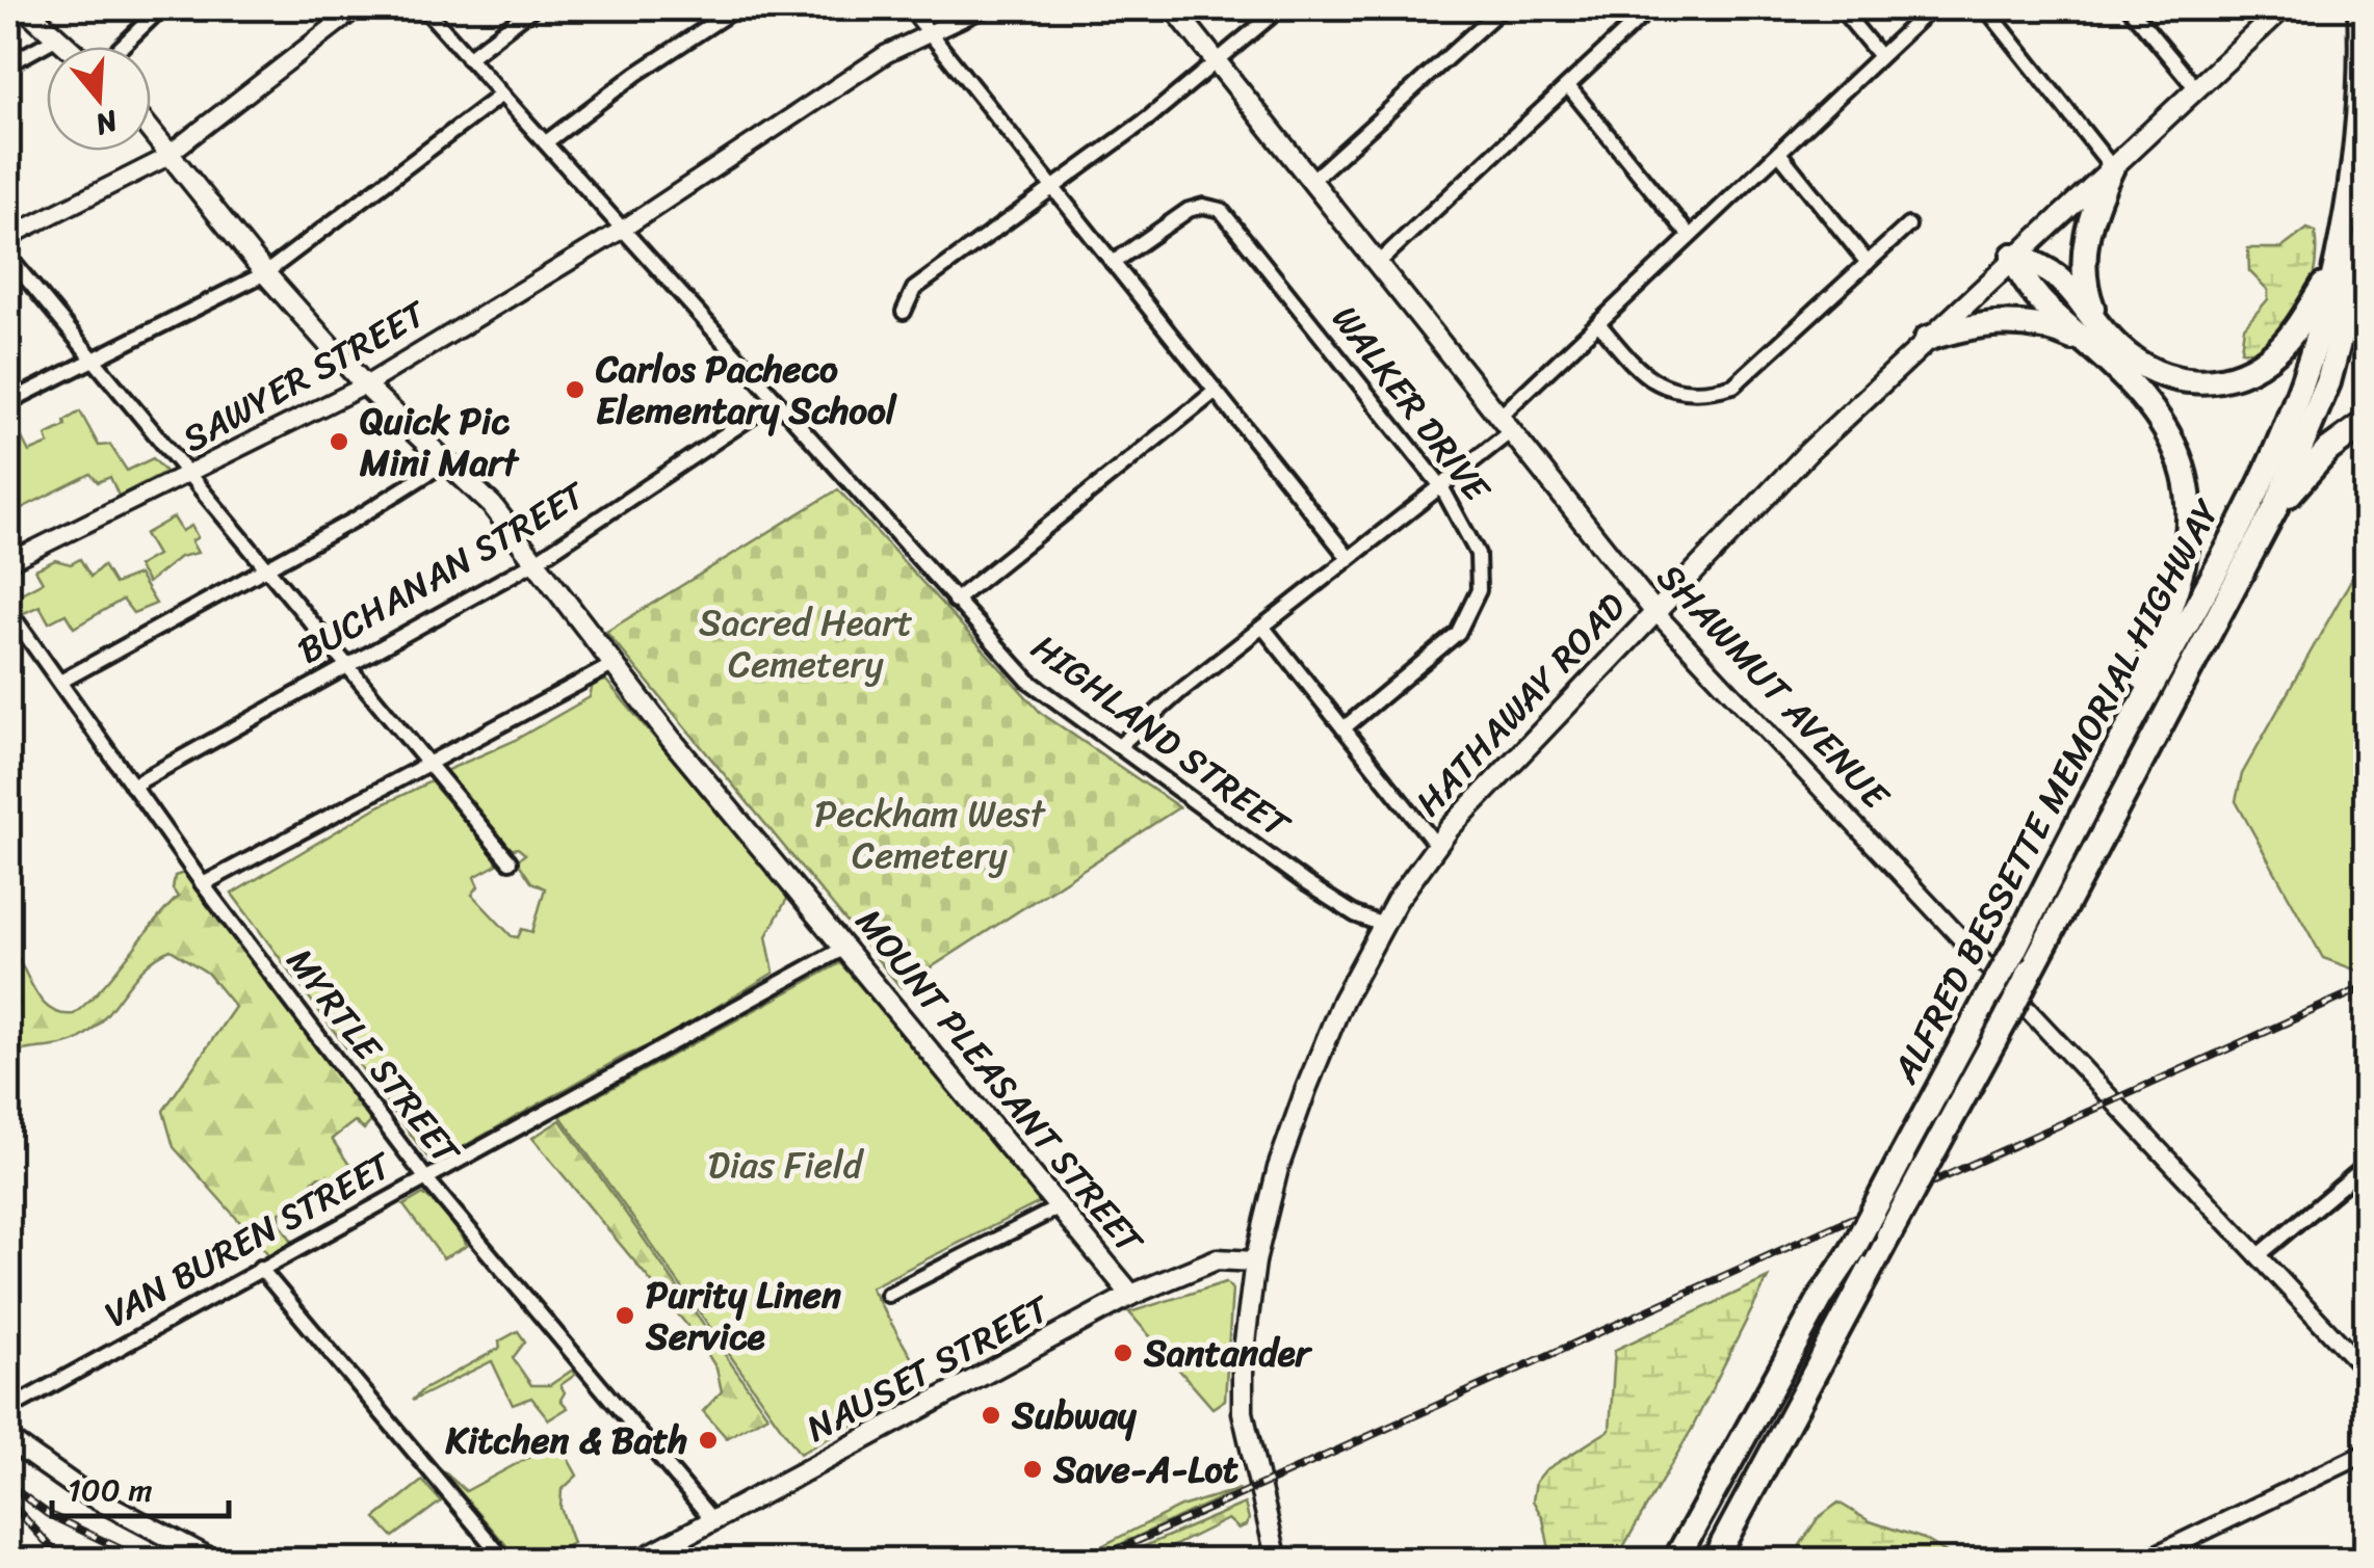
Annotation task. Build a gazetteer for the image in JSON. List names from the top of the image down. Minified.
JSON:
{"streets":{"highway":["ALFRED BESSETTE MEMORIAL HIGHWAY"],"main road":["SHAWMUT AVENUE","HATHAWAY ROAD","MOUNT PLEASANT STREET","NAUSET STREET"],"street":["SAWYER STREET","WALKER DRIVE","BUCHANAN STREET","HIGHLAND STREET","MYRTLE STREET","VAN BUREN STREET"]},"crossings":[["SAWYER STREET","HIGHLAND STREET"],["SAWYER STREET","MOUNT PLEASANT STREET"],["BUCHANAN STREET","HIGHLAND STREET"],["BUCHANAN STREET","MYRTLE STREET"],["BUCHANAN STREET","MOUNT PLEASANT STREET"],["SHAWMUT AVENUE","HATHAWAY ROAD"],["HATHAWAY ROAD","HIGHLAND STREET"],["HATHAWAY ROAD","NAUSET STREET"],["MYRTLE STREET","VAN BUREN STREET"],["MYRTLE STREET","NAUSET STREET"],["MOUNT PLEASANT STREET","VAN BUREN STREET"],["MOUNT PLEASANT STREET","NAUSET STREET"]],"parks":["Sacred Heart Cemetery","Peckham West Cemetery","Dias Field"],"places":["Carlos Pacheco Elementary School","Quick Pic Mini Mart","Purity Linen Service","Santander","Subway","Kitchen & Bath","Save-A-Lot"],"scale_bar":"100 m","north":"bottom"}
